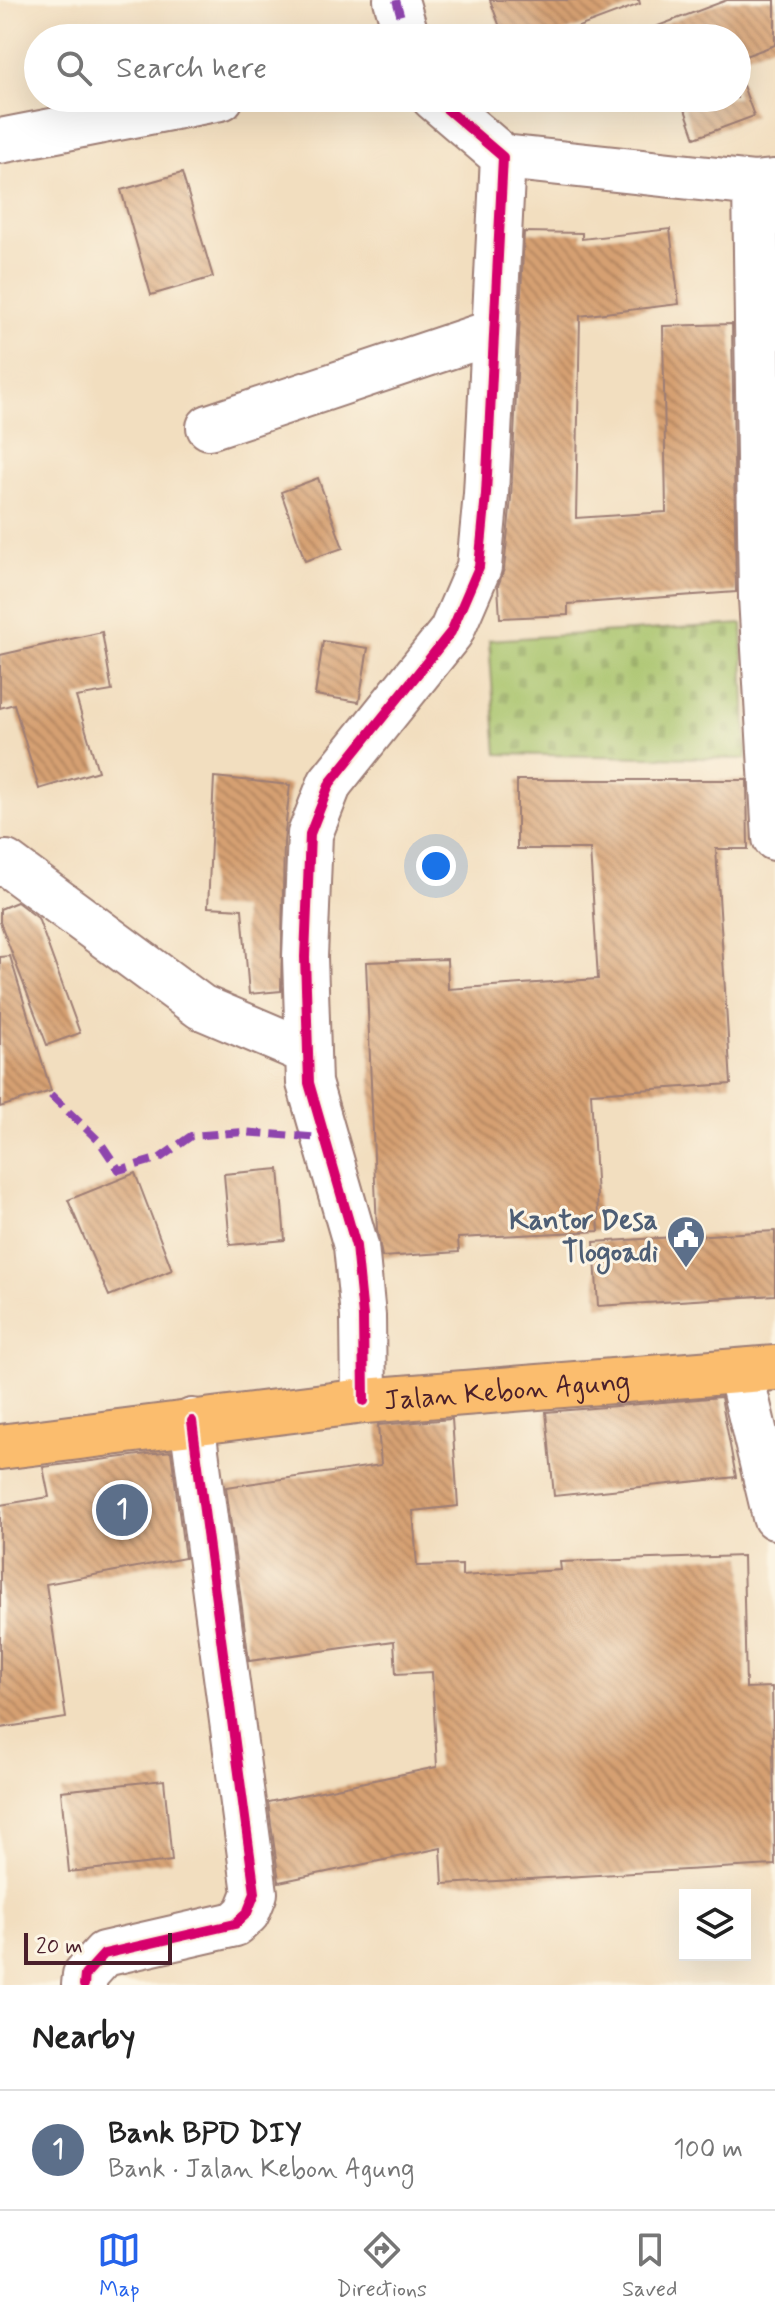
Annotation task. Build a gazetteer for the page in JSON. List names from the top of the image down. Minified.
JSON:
{"streets":{"main road":["Jalan Kebon Agung"]},"places":{"public building":["Kantor Desa Tlogoadi"]},"scale_bar":"20 m","page":{"search":"Search here","pins":"1","scale":"20 m","heading":"Nearby","list":[{"mark":"1","name":"Bank BPD DIY","note":"Bank · Jalan Kebon Agung","value":"100 m"}],"nav":["Map","Directions","Saved"]}}
